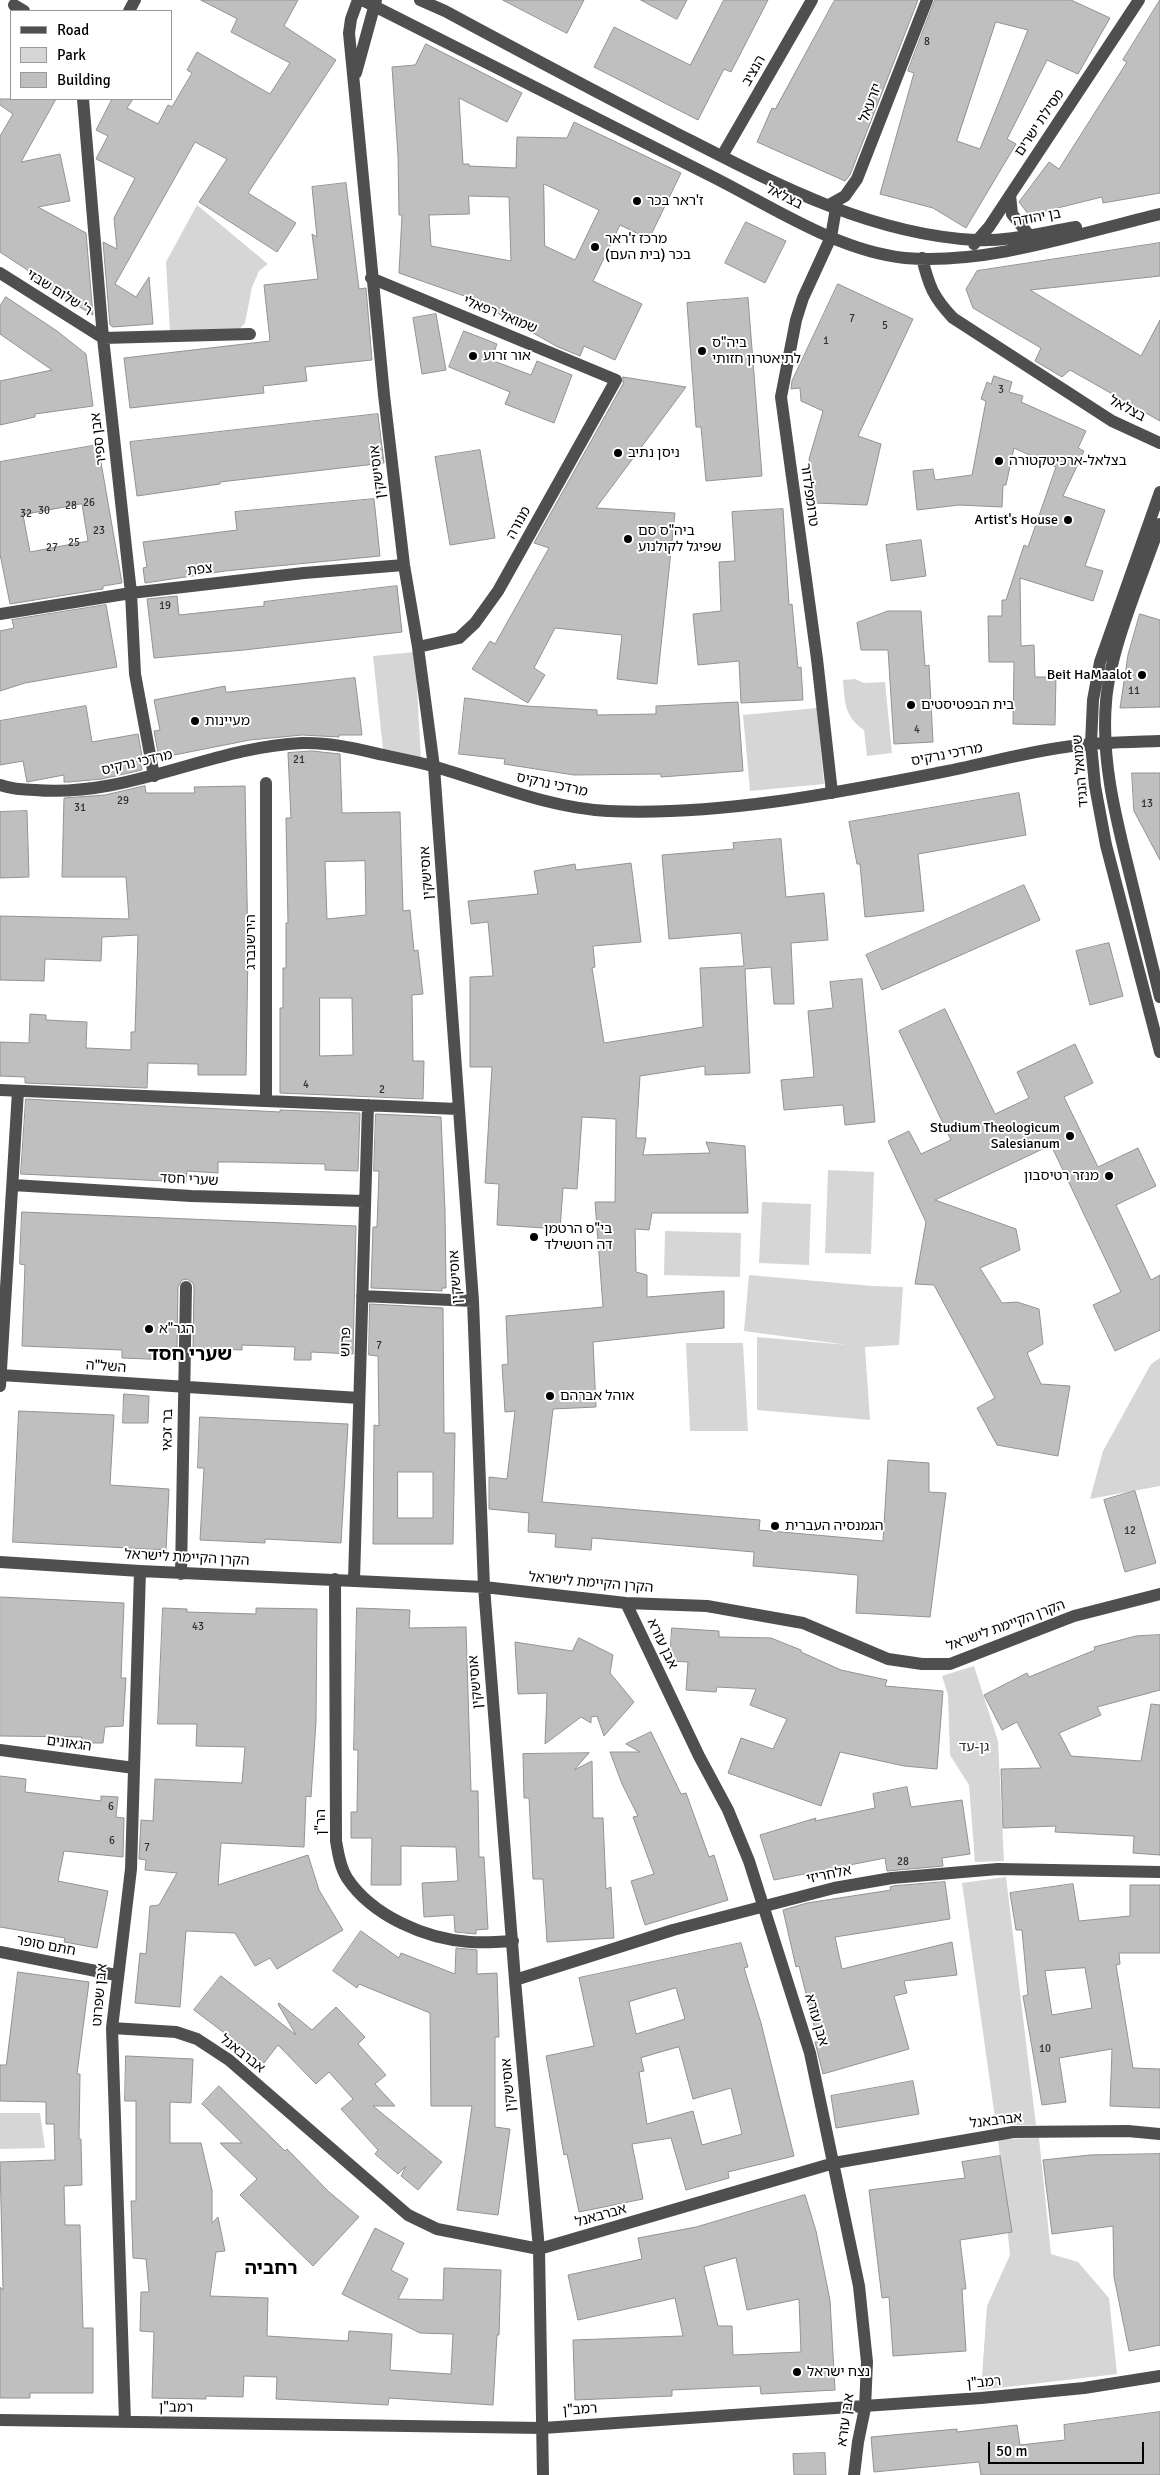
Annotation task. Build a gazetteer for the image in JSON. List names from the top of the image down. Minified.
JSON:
{"streets":{"street":["הנציב","יזרעאל","מסילת ישרים","בצלאל","בן יהודה","ר' שלום שבזי","שמואל רפאלי","אבן ספיר","אוסישקין","טרומפלדור","מנורה","צפת","מרדכי נרקיס","שמואל הנגיד","הירשנברג","שערי חסד","פרוש","השל\"ה","בר זכאי","הקרן הקיימת לישראל","אבן עזרא","הגאונים","הר\"ן","אלחריזי","חתם סופר","אבן שפרוט","אברבאנל","רמב\"ן"]},"crossings":[["הנציב","בצלאל"],["יזרעאל","בצלאל"],["יזרעאל","טרומפלדור"],["מסילת ישרים","בן יהודה"],["בצלאל","בן יהודה"],["בצלאל","אוסישקין"],["בצלאל","טרומפלדור"],["ר' שלום שבזי","אבן ספיר"],["שמואל רפאלי","אוסישקין"],["שמואל רפאלי","מנורה"],["אבן ספיר","צפת"],["אבן ספיר","מרדכי נרקיס"],["אוסישקין","מנורה"],["אוסישקין","צפת"],["אוסישקין","מרדכי נרקיס"],["אוסישקין","הקרן הקיימת לישראל"],["אוסישקין","הר\"ן"],["אוסישקין","אלחריזי"],["אוסישקין","אברבאנל"],["אוסישקין","רמב\"ן"],["טרומפלדור","מרדכי נרקיס"],["מרדכי נרקיס","שמואל הנגיד"],["שערי חסד","פרוש"],["פרוש","השל\"ה"],["פרוש","הקרן הקיימת לישראל"],["השל\"ה","בר זכאי"],["בר זכאי","הקרן הקיימת לישראל"],["הקרן הקיימת לישראל","אבן עזרא"],["הקרן הקיימת לישראל","הר\"ן"],["הקרן הקיימת לישראל","אבן שפרוט"],["אבן עזרא","אלחריזי"],["אבן עזרא","אברבאנל"],["אבן עזרא","רמב\"ן"],["הגאונים","אבן שפרוט"],["חתם סופר","אבן שפרוט"],["אבן שפרוט","אברבאנל"],["אבן שפרוט","רמב\"ן"]],"districts":["שערי חסד","רחביה"],"parks":["גן-עד"],"places":["ז'ראר בכר","מרכז ז'ראר בכר (בית העם)","ביה\"ס לתיאטרון חזותי","אור זרוע","ניסן נתיב","בצלאל-ארכיטקטורה","Artist's House","ביה\"ס סם שפיגל לקולנוע","Beit HaMaalot","בית הבפטיסטים","מעיינות","Studium Theologicum Salesianum","מנזר רטיסבון","בי\"ס הרטמן דה רוטשילד","הגר\"א","אוהל אברהם","הגמנסיה העברית","נצח ישראל"],"house_numbers":["8","7","5","1","3","26","28","30","32","23","25","27","19","11","4","21","29","13","31","4","2","7","12","43","6","6","7","28","10"],"legend":["Road","Park","Building"],"scale_bar":"50 m"}
